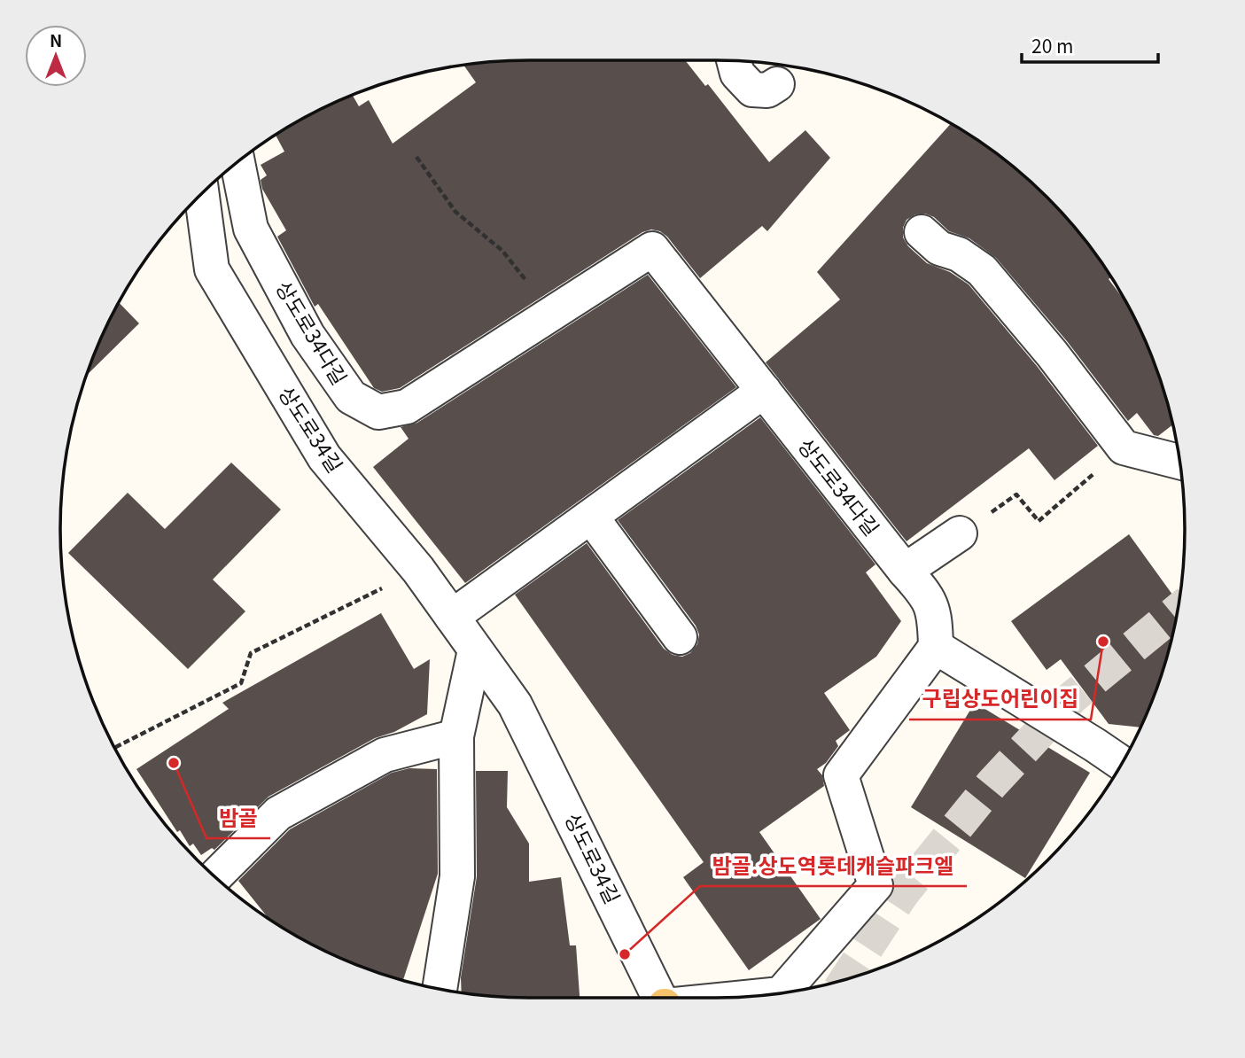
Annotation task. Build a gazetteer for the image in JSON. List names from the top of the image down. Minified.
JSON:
{"streets":{"street":["상도로34다길","상도로34길"]},"places":["구립상도어린이집","밤골","밤골.상도역롯데캐슬파크엘"],"scale_bar":"20 m","north":"top"}
